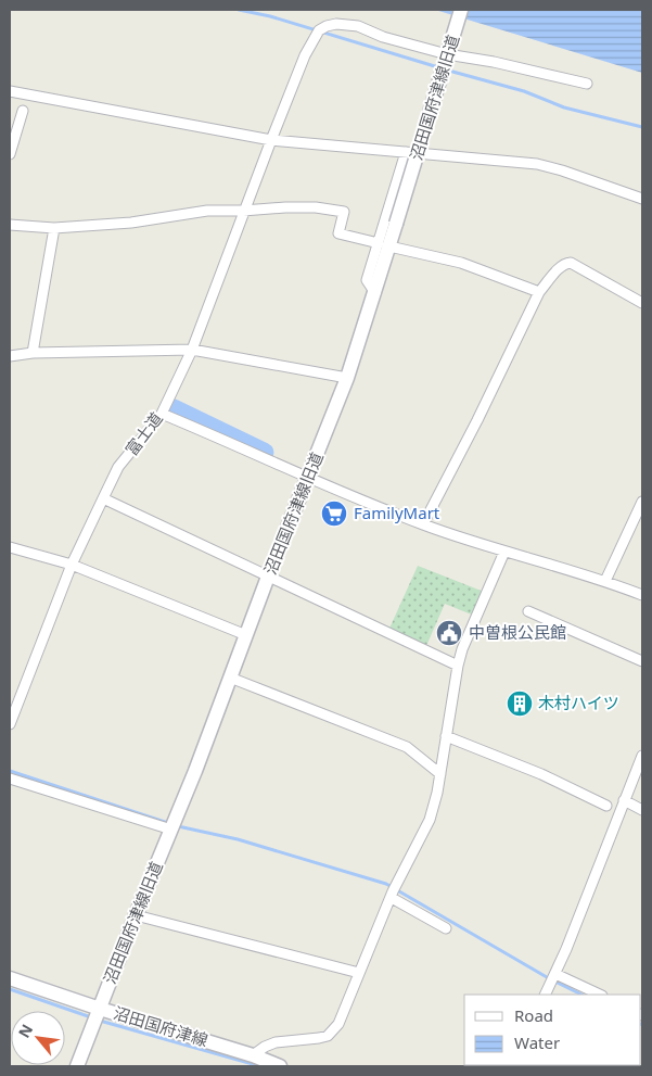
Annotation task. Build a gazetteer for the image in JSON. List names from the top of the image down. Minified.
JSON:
{"streets":{"street":["沼田国府津線旧道","富士道","沼田国府津線"]},"crossings":[["沼田国府津線旧道","富士道"],["沼田国府津線旧道","沼田国府津線"]],"places":{"supermarket":["FamilyMart"],"public building":["中曽根公民館"],"building":["木村ハイツ"]},"legend":["Road","Water"],"north":"top left"}
